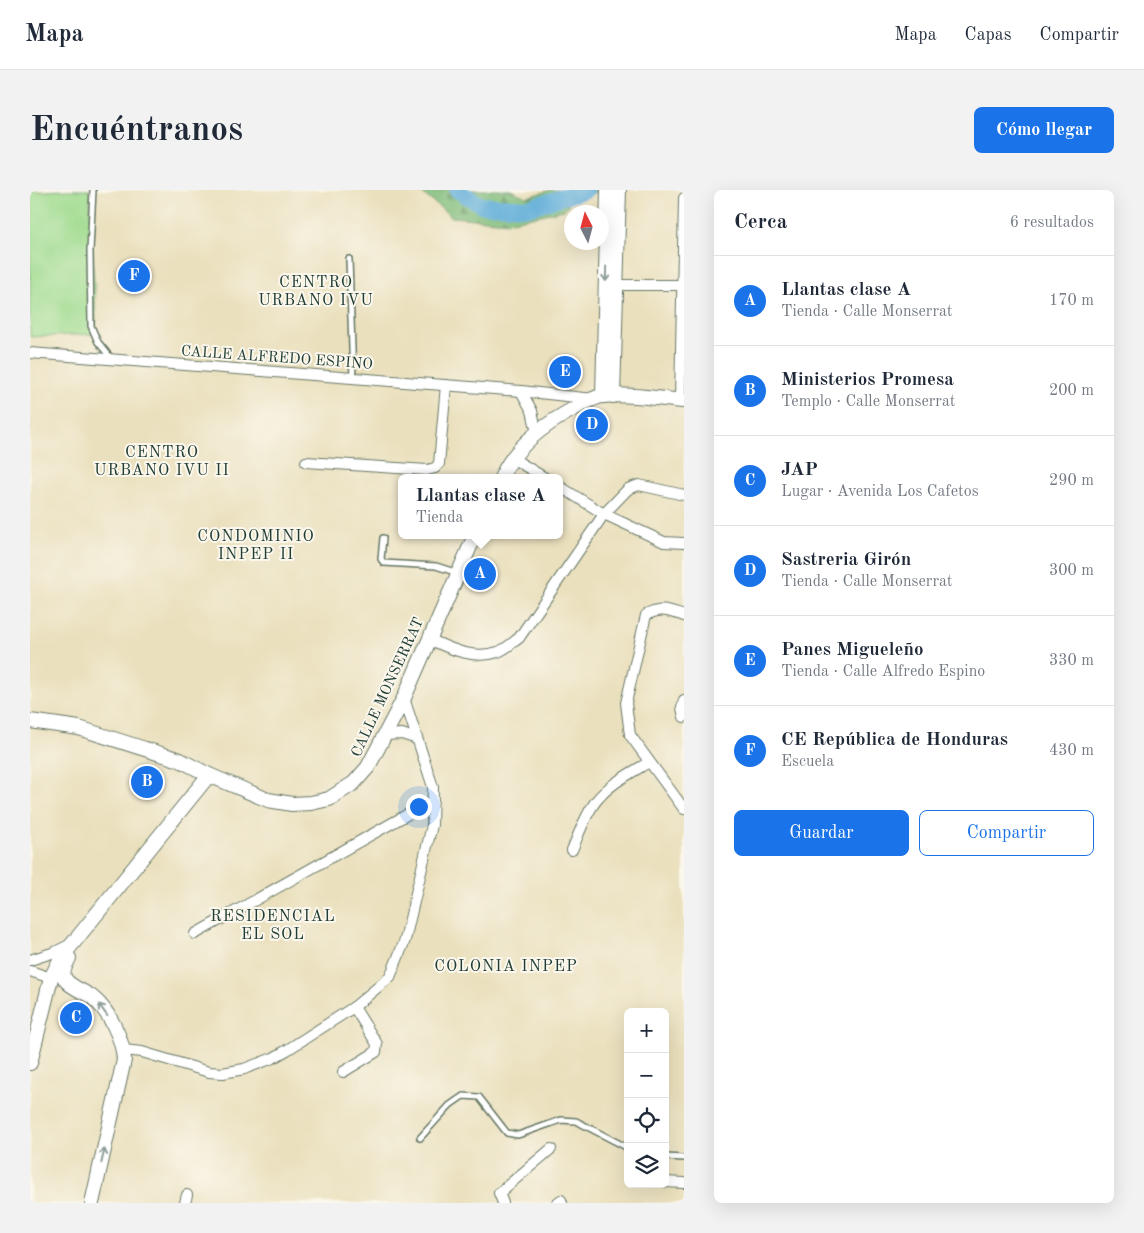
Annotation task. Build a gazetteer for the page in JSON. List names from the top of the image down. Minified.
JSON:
{"streets":{"street":["CALLE ALFREDO ESPINO","CALLE MONSERRAT"]},"districts":["CENTRO URBANO IVU","CENTRO URBANO IVU II","CONDOMINIO INPEP II","RESIDENCIAL EL SOL","COLONIA INPEP"],"north":"top","page":{"header":"Mapa","nav":["Mapa","Capas","Compartir"],"buttons":["Cómo llegar",["Guardar","Compartir"]],"title":"Encuéntranos","heading":["Cerca","6 resultados"],"list":[{"mark":"A","name":"Llantas clase A","note":"Tienda · Calle Monserrat","value":"170 m"},{"mark":"B","name":"Ministerios Promesa","note":"Templo · Calle Monserrat","value":"200 m"},{"mark":"C","name":"JAP","note":"Lugar · Avenida Los Cafetos","value":"290 m"},{"mark":"D","name":"Sastreria Girón","note":"Tienda · Calle Monserrat","value":"300 m"},{"mark":"E","name":"Panes Migueleño","note":"Tienda · Calle Alfredo Espino","value":"330 m"},{"mark":"F","name":"CE República de Honduras","note":"Escuela","value":"430 m"}],"pins":["F","E","D","A","B","C"],"popup":["Llantas clase A","Tienda"],"map_buttons":["+","−"]}}
